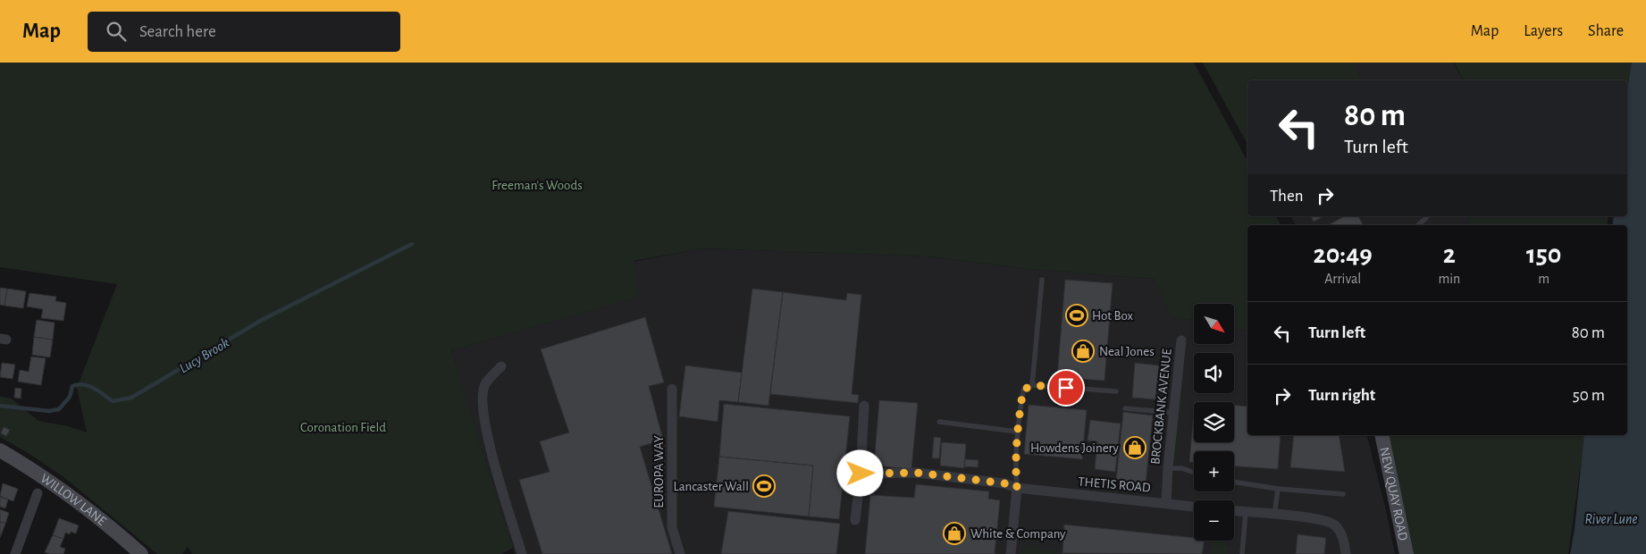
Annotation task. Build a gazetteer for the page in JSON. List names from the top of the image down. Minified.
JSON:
{"streets":{"street":["BROCKBANK AVENUE","EUROPA WAY","THETIS ROAD","NEW QUAY ROAD","WILLOW LANE"]},"crossings":[["BROCKBANK AVENUE","THETIS ROAD"]],"water":["Lucy Brook","River Lune"],"parks":["Freeman's Woods","Coronation Field"],"places":{"sports":["Hot Box","Lancaster Wall"],"shop":["Neal Jones","Howdens Joinery","White & Company"]},"north":"bottom right","page":{"header":"Map","search":"Search here","nav":["Map","Layers","Share"],"turn":["80 m","Turn left"],"then":"Then","eta":["20:49","Arrival","2","min","150","m"],"list":[{"name":"Turn left","value":"80 m"},{"name":"Turn right","value":"50 m"}],"map_buttons":["+","−"]}}
